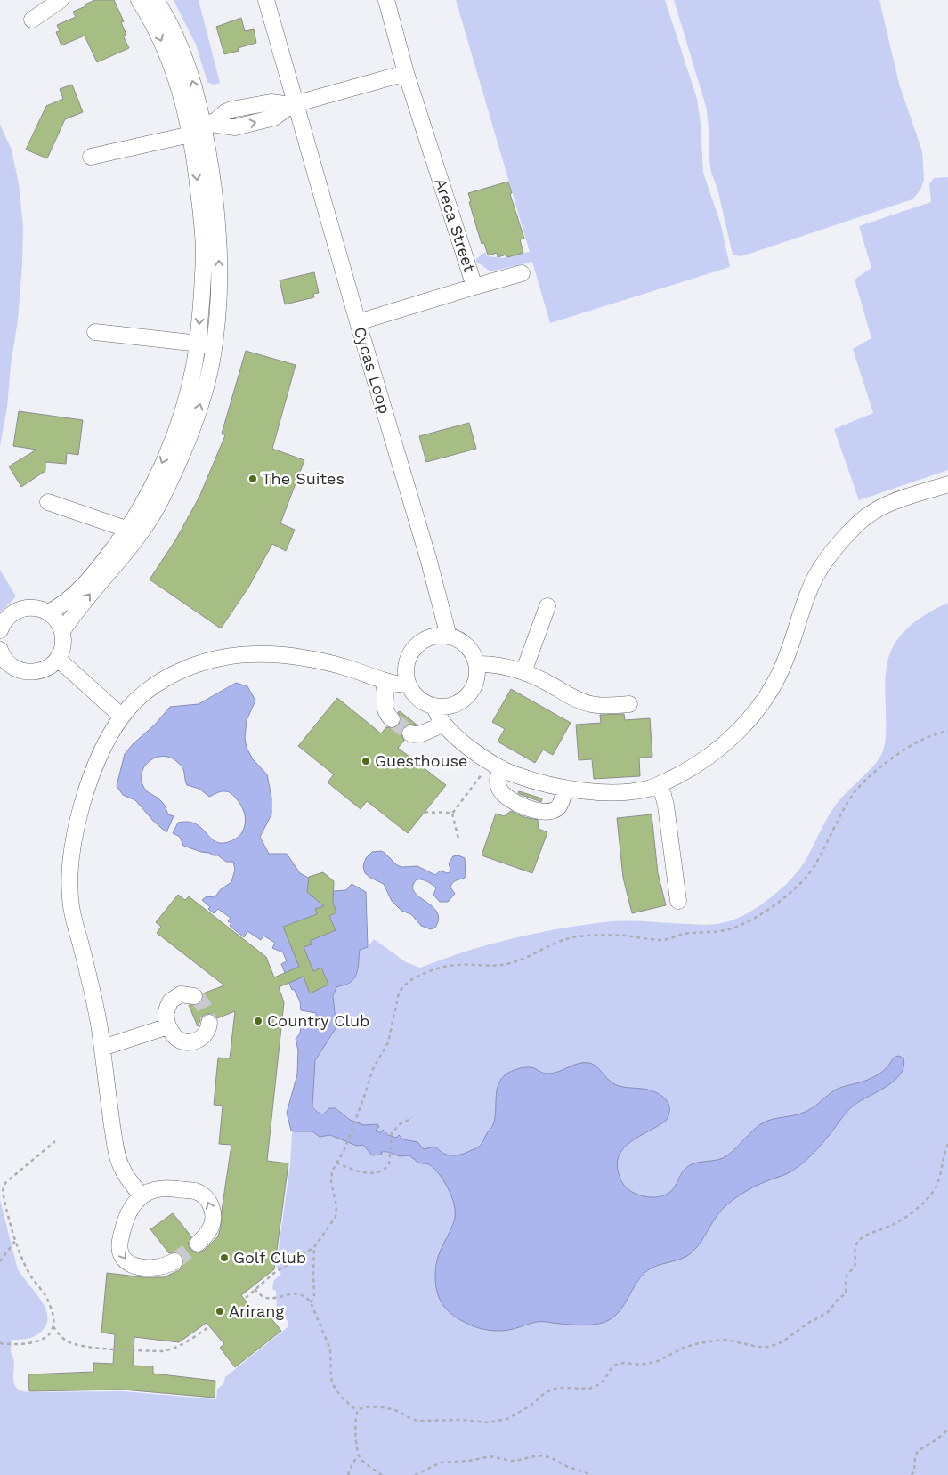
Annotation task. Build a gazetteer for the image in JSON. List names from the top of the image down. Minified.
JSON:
{"streets":{"street":["Areca Street","Cycas Loop"]},"crossings":[["Areca Street","Cycas Loop"]],"places":["The Suites","Guesthouse","Country Club","Golf Club","Arirang"]}
